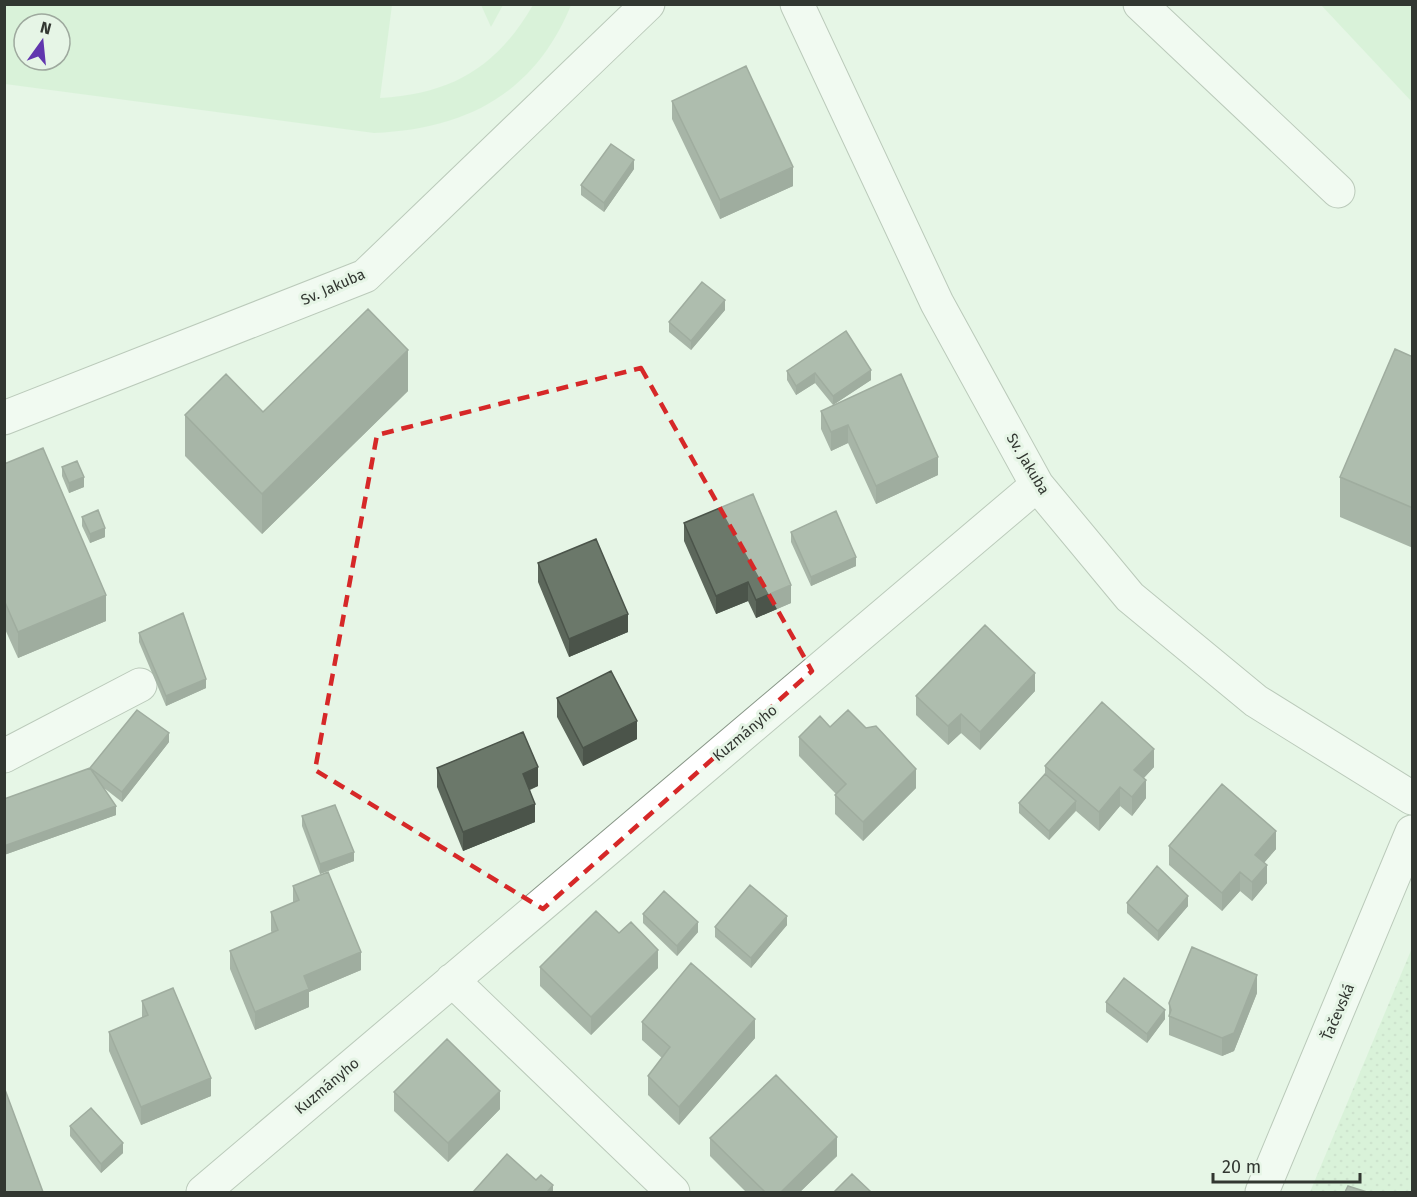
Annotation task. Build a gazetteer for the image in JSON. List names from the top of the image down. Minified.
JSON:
{"streets":{"street":["Sv. Jakuba","Kuzmányho","Ťačevská"]},"crossings":[["Sv. Jakuba","Kuzmányho"]],"scale_bar":"20 m","north":"top"}
